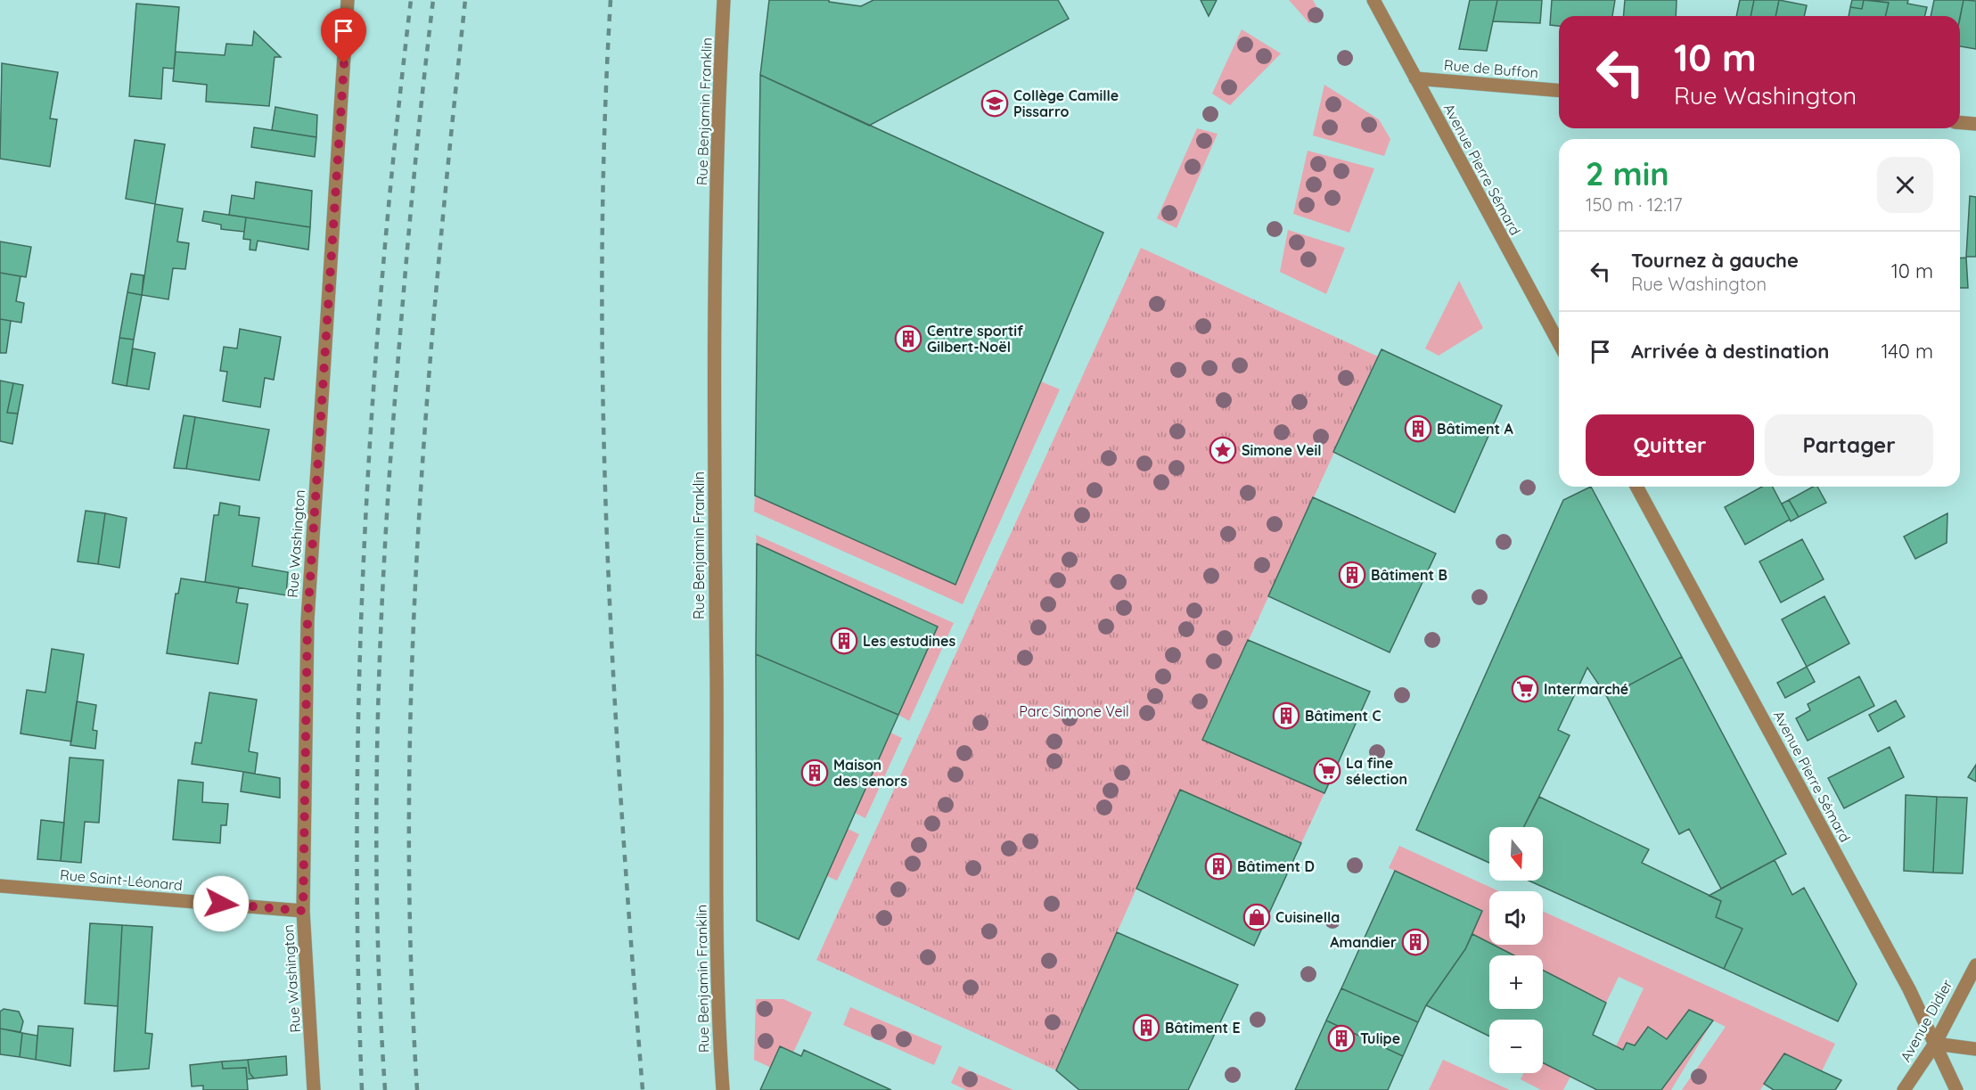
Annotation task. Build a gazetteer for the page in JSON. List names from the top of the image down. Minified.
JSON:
{"streets":{"street":["Rue de Buffon","Rue Benjamin Franklin","Avenue Pierre Sémard","Rue Washington","Rue Saint-Léonard","Avenue Didier"]},"crossings":[["Rue de Buffon","Avenue Pierre Sémard"],["Avenue Pierre Sémard","Avenue Didier"],["Rue Washington","Rue Saint-Léonard"]],"parks":["Parc Simone Veil"],"places":{"school or university":["Collège Camille Pissarro"],"building":["Centre sportif Gilbert-Noël","Bâtiment A","Bâtiment B","Les estudines","Bâtiment C","Maison des senors","Bâtiment D","Amandier","Bâtiment E","Tulipe"],"place":["Simone Veil"],"supermarket":["Intermarché","La fine sélection"],"shop":["Cuisinella"]},"north":"bottom","page":{"turn":["10 m","Rue Washington"],"heading":["2 min","150 m · 12:17"],"list":[{"name":"Tournez à gauche","note":"Rue Washington","value":"10 m"},{"name":"Arrivée à destination","value":"140 m"}],"buttons":["Quitter","Partager"],"map_buttons":["+","−"]}}
